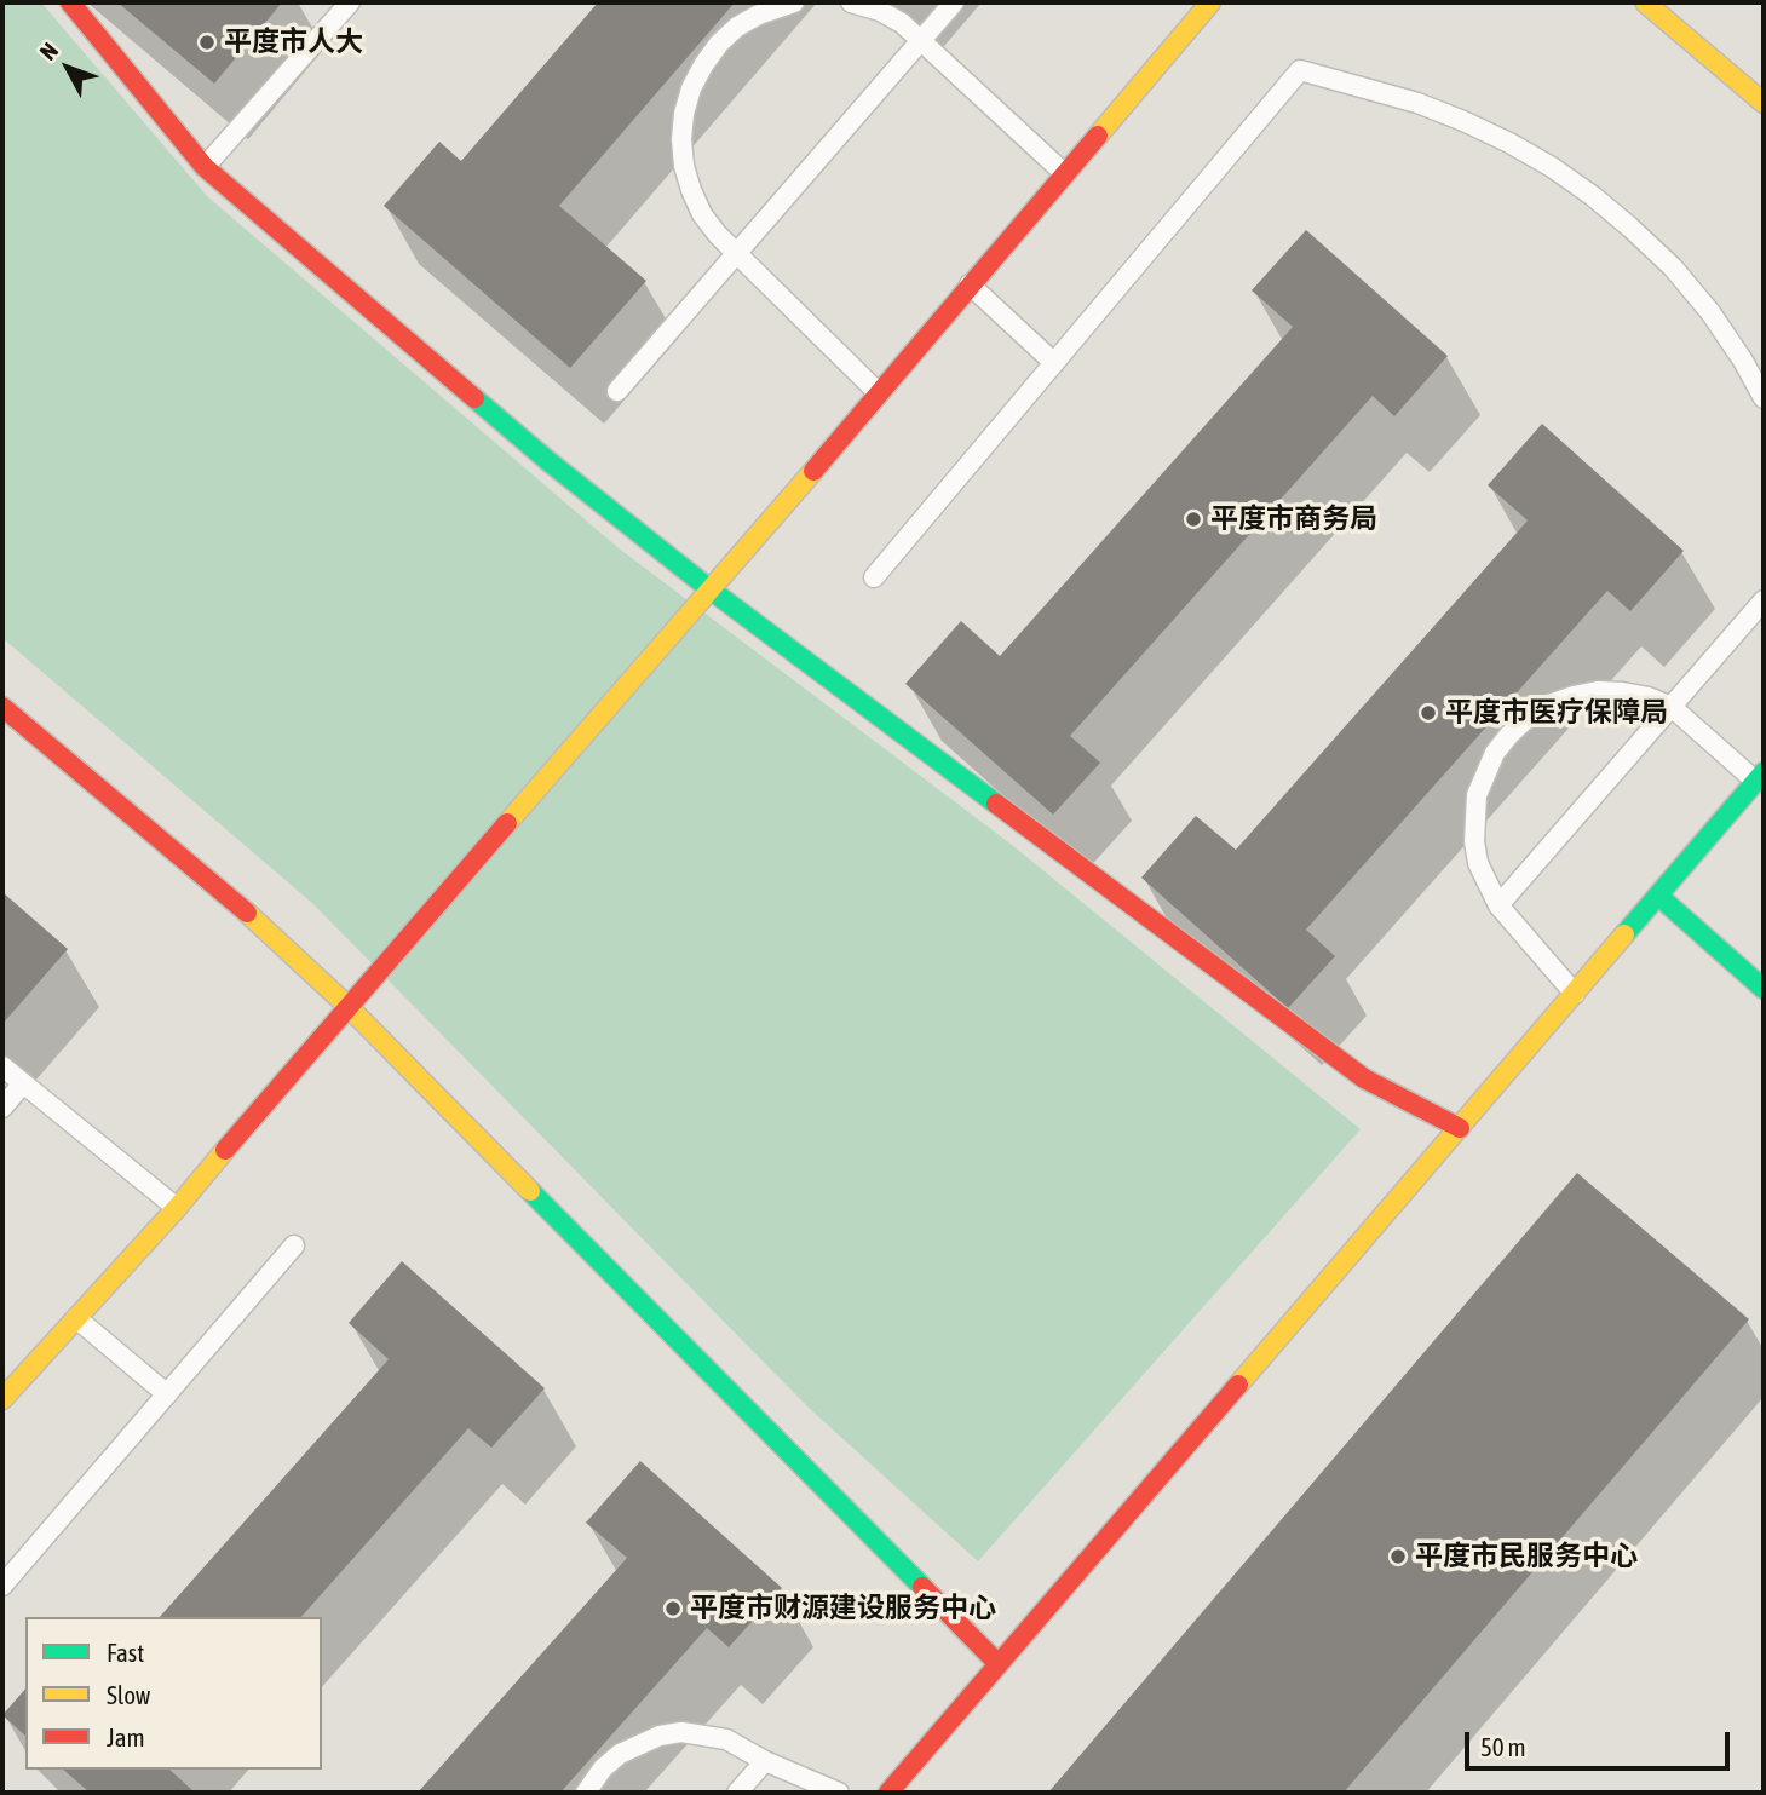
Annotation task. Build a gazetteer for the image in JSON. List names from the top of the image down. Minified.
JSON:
{"places":["平度市人大","平度市商务局","平度市医疗保障局","平度市民服务中心","平度市财源建设服务中心"],"legend":["Fast","Slow","Jam"],"scale_bar":"50 m","north":"top left"}
